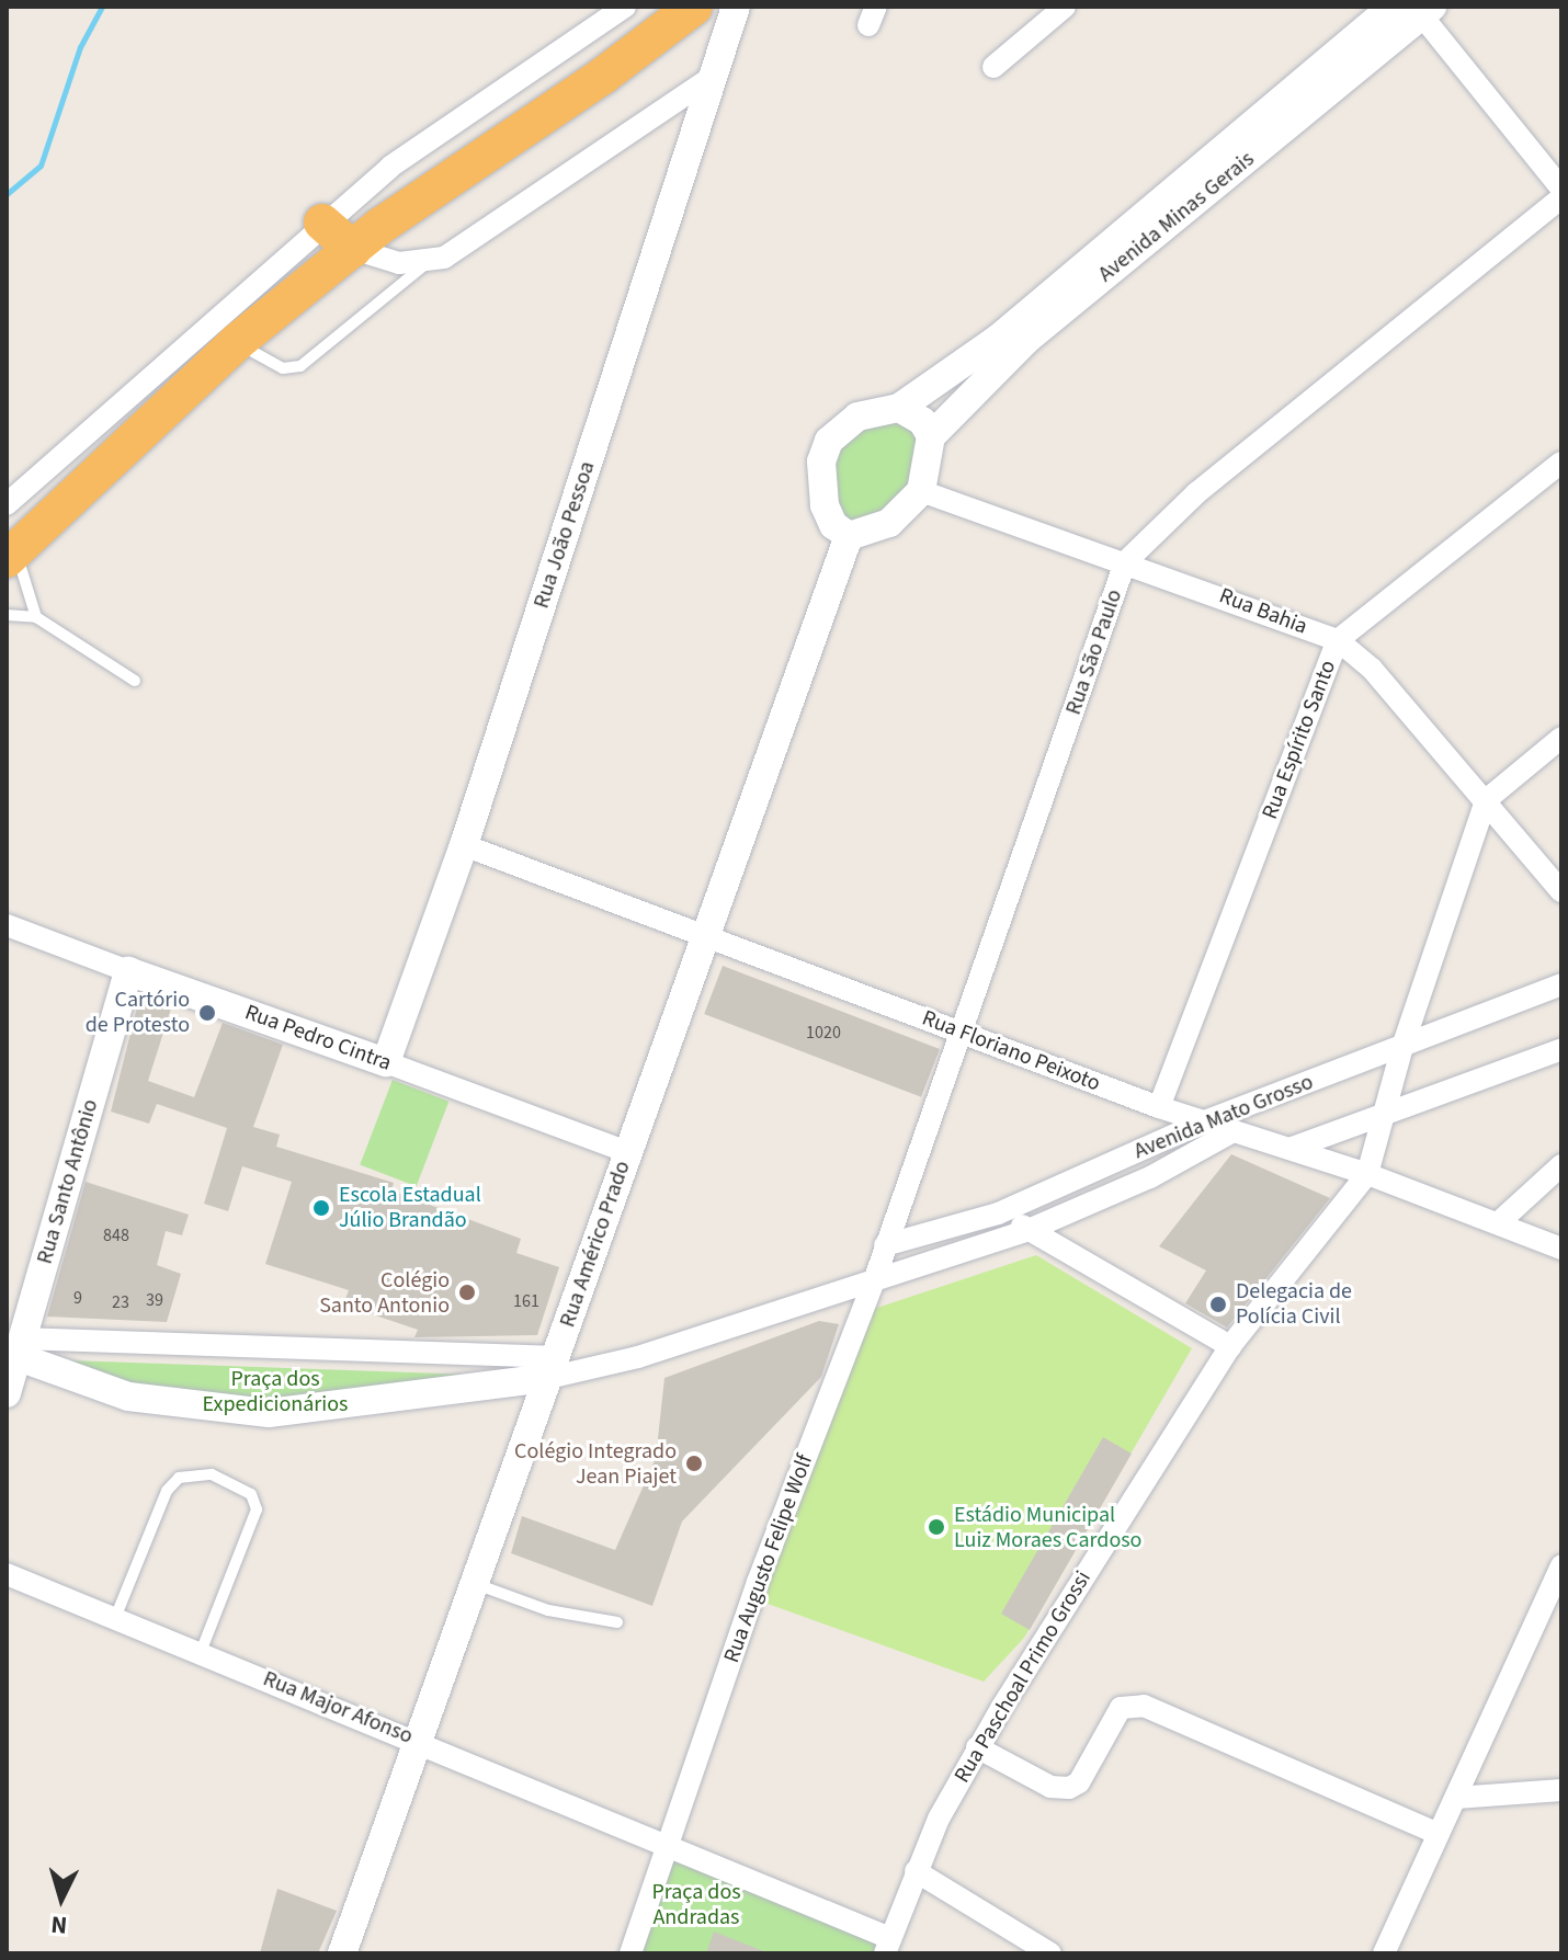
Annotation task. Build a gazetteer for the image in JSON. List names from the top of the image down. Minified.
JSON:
{"streets":{"street":["Avenida Minas Gerais","Rua João Pessoa","Rua Bahia","Rua São Paulo","Rua Espírito Santo","Rua Pedro Cintra","Rua Floriano Peixoto","Avenida Mato Grosso","Rua Santo Antônio","Rua Américo Prado","Rua Augusto Felipe Wolf","Rua Paschoal Primo Grossi","Rua Major Afonso"]},"crossings":[["Avenida Minas Gerais","Rua Bahia"],["Avenida Minas Gerais","Rua Américo Prado"],["Rua João Pessoa","Rua Pedro Cintra"],["Rua João Pessoa","Rua Floriano Peixoto"],["Rua Bahia","Rua São Paulo"],["Rua Bahia","Rua Espírito Santo"],["Rua Bahia","Rua Américo Prado"],["Rua Bahia","Rua Paschoal Primo Grossi"],["Rua São Paulo","Rua Floriano Peixoto"],["Rua São Paulo","Avenida Mato Grosso"],["Rua São Paulo","Rua Augusto Felipe Wolf"],["Rua Espírito Santo","Rua Floriano Peixoto"],["Rua Pedro Cintra","Rua Santo Antônio"],["Rua Pedro Cintra","Rua Américo Prado"],["Rua Floriano Peixoto","Avenida Mato Grosso"],["Rua Floriano Peixoto","Rua Américo Prado"],["Rua Floriano Peixoto","Rua Paschoal Primo Grossi"],["Avenida Mato Grosso","Rua Santo Antônio"],["Avenida Mato Grosso","Rua Américo Prado"],["Avenida Mato Grosso","Rua Augusto Felipe Wolf"],["Avenida Mato Grosso","Rua Paschoal Primo Grossi"],["Rua Américo Prado","Rua Major Afonso"],["Rua Augusto Felipe Wolf","Rua Major Afonso"]],"parks":["Praça dos Expedicionários","Praça dos Andradas"],"places":["Cartório de Protesto","Escola Estadual Júlio Brandão","Colégio Santo Antonio","Delegacia de Polícia Civil","Colégio Integrado Jean Piajet","Estádio Municipal Luiz Moraes Cardoso"],"house_numbers":["1020","848","9","39","161","23"],"north":"bottom"}
